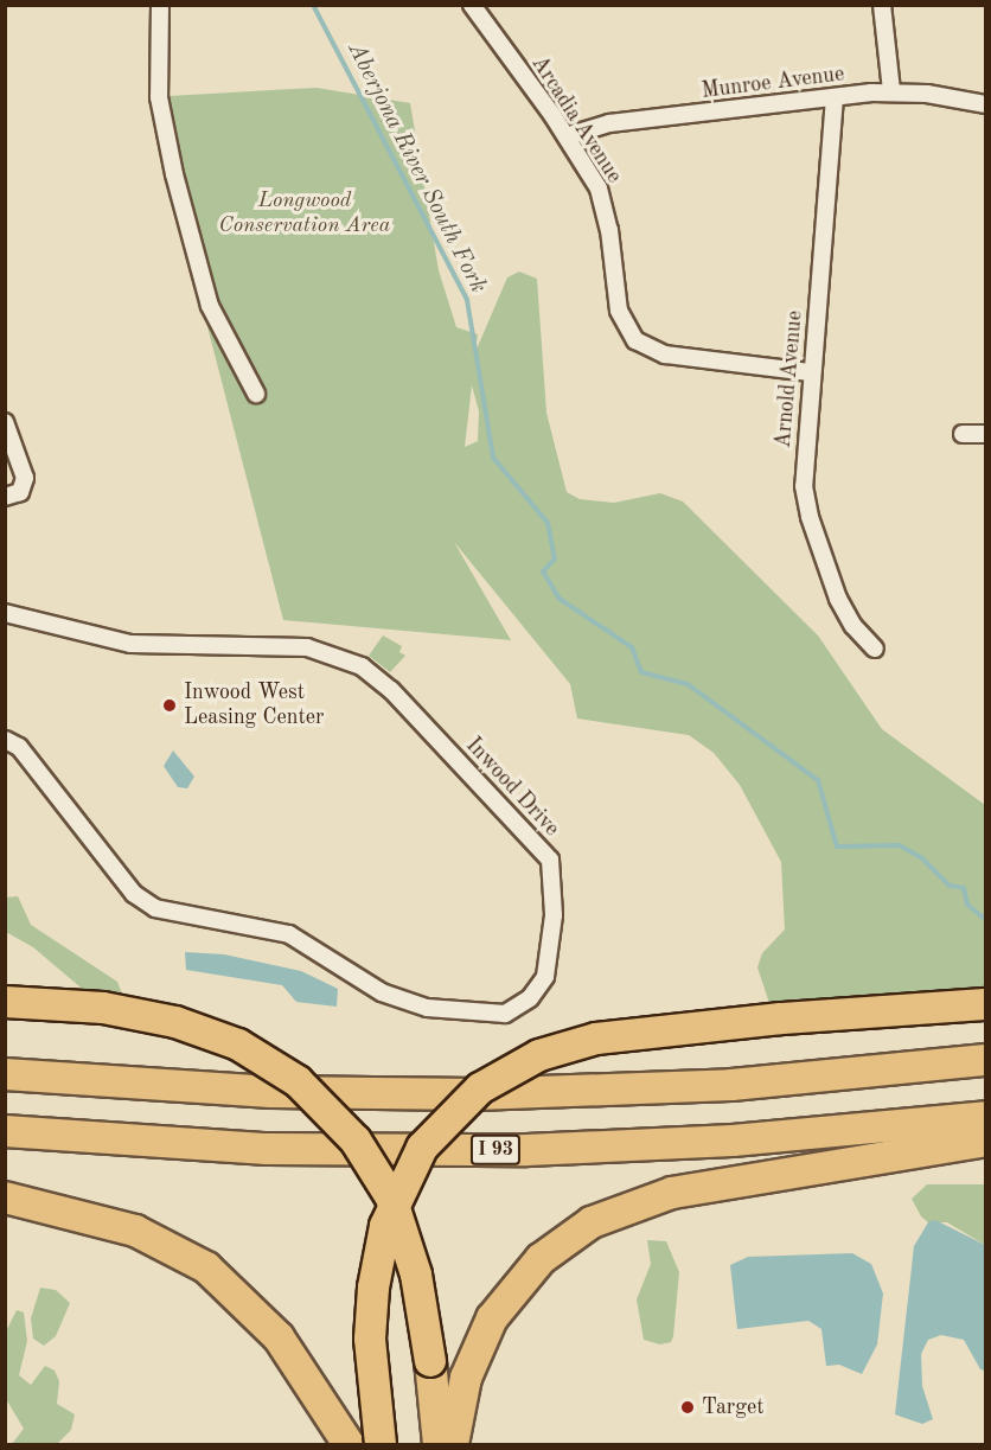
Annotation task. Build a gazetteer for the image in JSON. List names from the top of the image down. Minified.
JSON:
{"streets":{"highway":["I 93"],"street":["Munroe Avenue","Arcadia Avenue","Arnold Avenue","Inwood Drive"]},"crossings":[["Munroe Avenue","Arcadia Avenue"],["Munroe Avenue","Arnold Avenue"],["Arcadia Avenue","Arnold Avenue"]],"water":["Aberjona River South Fork"],"parks":["Longwood Conservation Area"],"places":["Inwood West Leasing Center","Target"]}
